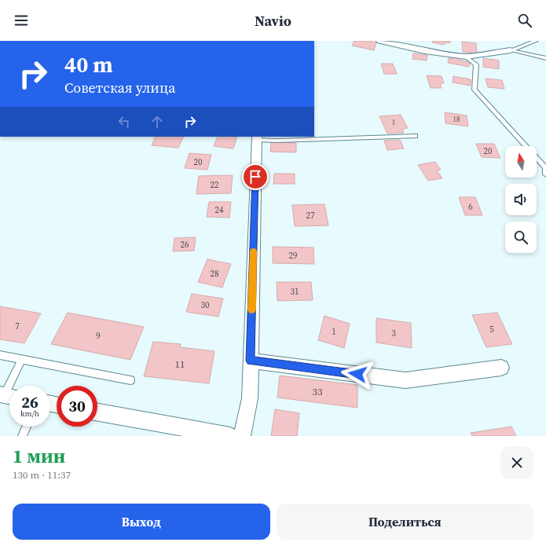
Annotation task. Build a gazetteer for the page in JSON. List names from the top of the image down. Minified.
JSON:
{"house_numbers":["18","1","20","20","22","6","24","27","26","29","28","31","30","7","5","1","3","9","11","33"],"north":"top","page":{"header":"Navio","turn":["40 m","Советская улица"],"speed":"26 km/h","limit":"30","heading":["1 мин","130 m · 11:37"],"buttons":["Выход","Поделиться"]}}
